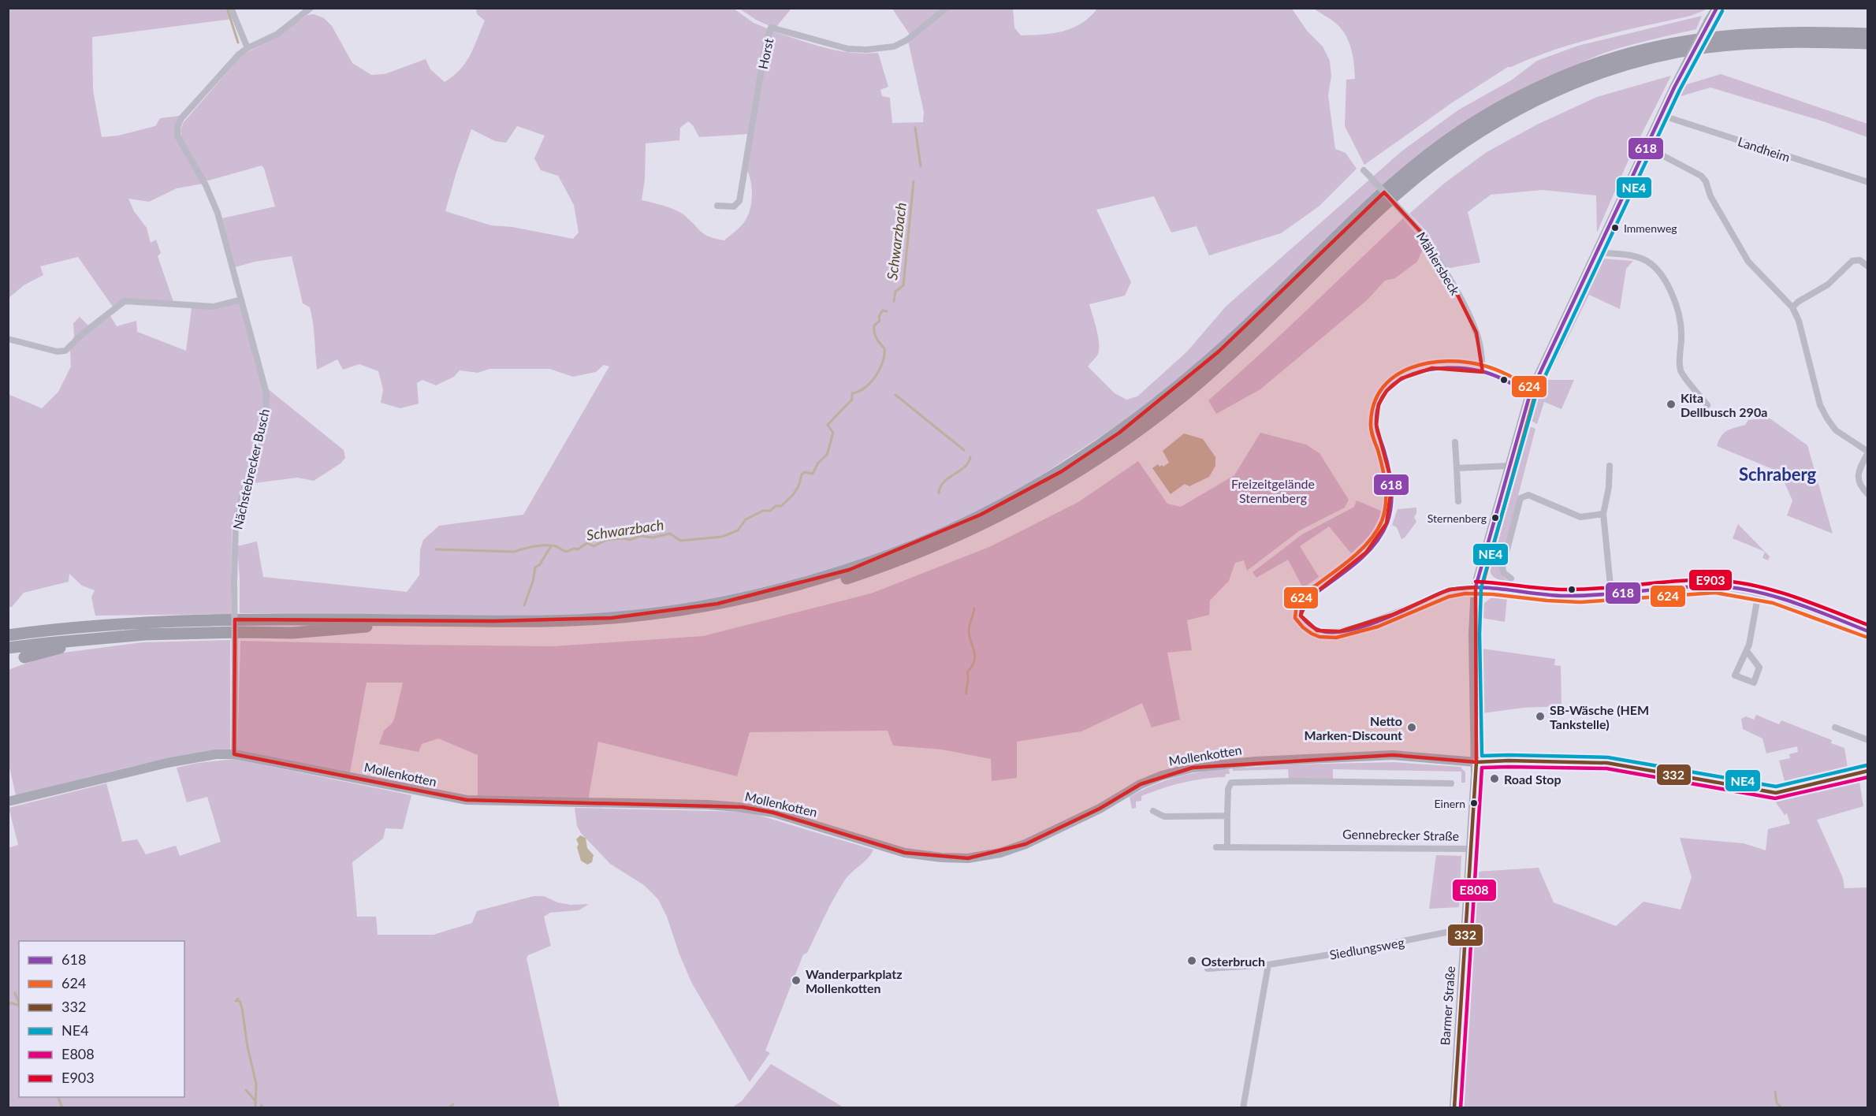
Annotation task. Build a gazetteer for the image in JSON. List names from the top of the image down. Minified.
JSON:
{"streets":{"main road":["Mollenkotten","Gennebrecker Straße","Barmer Straße"],"street":["Horst","Landheim","Mählersbeck","Nächstebrecker Busch","Siedlungsweg"]},"crossings":[["Landheim","Gennebrecker Straße"],["Nächstebrecker Busch","Mollenkotten"],["Mollenkotten","Gennebrecker Straße"],["Gennebrecker Straße","Barmer Straße"],["Siedlungsweg","Barmer Straße"]],"districts":["Schraberg"],"water":["Schwarzbach"],"parks":["Freizeitgelände Sternenberg"],"places":["Immenweg","Kita Dellbusch 290a","Sternenberg","SB-Wäsche (HEM Tankstelle)","Netto Marken-Discount","Road Stop","Einern","Osterbruch","Wanderparkplatz Mollenkotten"],"lines":["transit line 618","transit line NE4","transit line 624","transit line E903","transit line 332","transit line E808"],"legend":["618","624","332","NE4","E808","E903"]}
